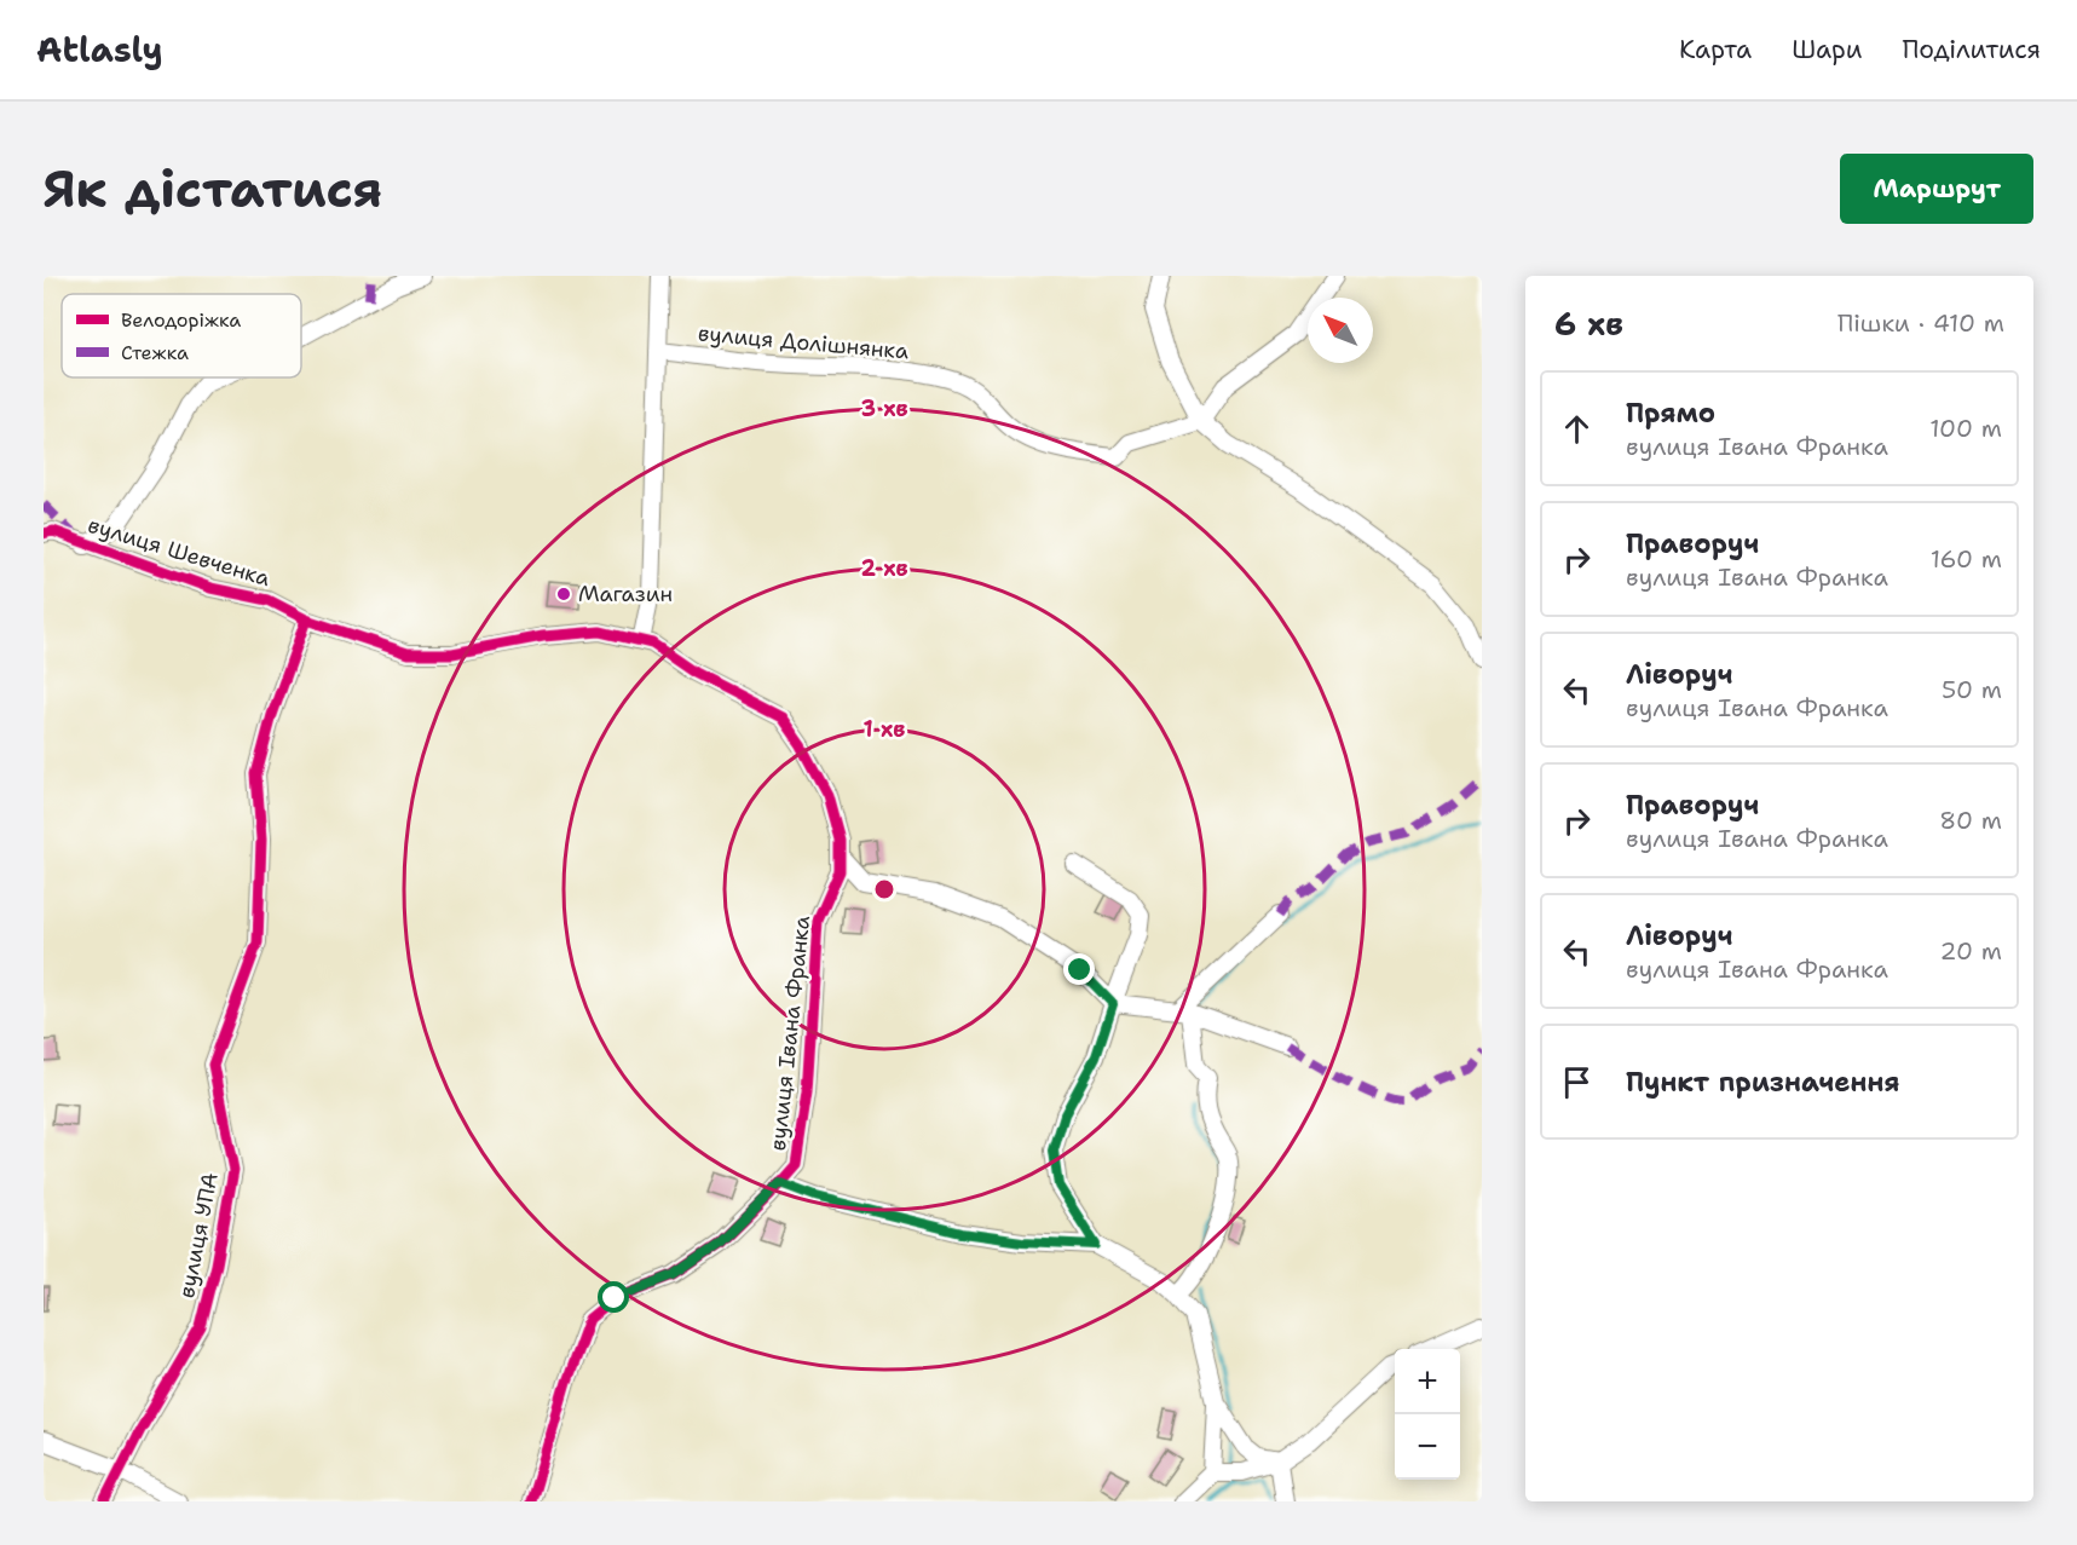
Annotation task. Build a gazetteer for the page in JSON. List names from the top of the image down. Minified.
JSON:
{"streets":{"street":["вулиця Долішнянка","вулиця Шевченка","вулиця Івана Франка","вулиця УПА"]},"crossings":[["вулиця Шевченка","вулиця Івана Франка"],["вулиця Шевченка","вулиця УПА"]],"places":["Магазин"],"legend":["Велодоріжка","Стежка"],"north":"top left","page":{"header":"Atlasly","nav":["Карта","Шари","Поділитися"],"buttons":"Маршрут","title":"Як дістатися","heading":["6 хв","Пішки · 410 m"],"list":[["Прямо","вулиця Івана Франка","100 m"],["Праворуч","вулиця Івана Франка","160 m"],["Ліворуч","вулиця Івана Франка","50 m"],["Праворуч","вулиця Івана Франка","80 m"],["Ліворуч","вулиця Івана Франка","20 m"],"Пункт призначення"],"map_buttons":["+","−"]},"rings":["3 хв","2 хв","1 хв"]}
